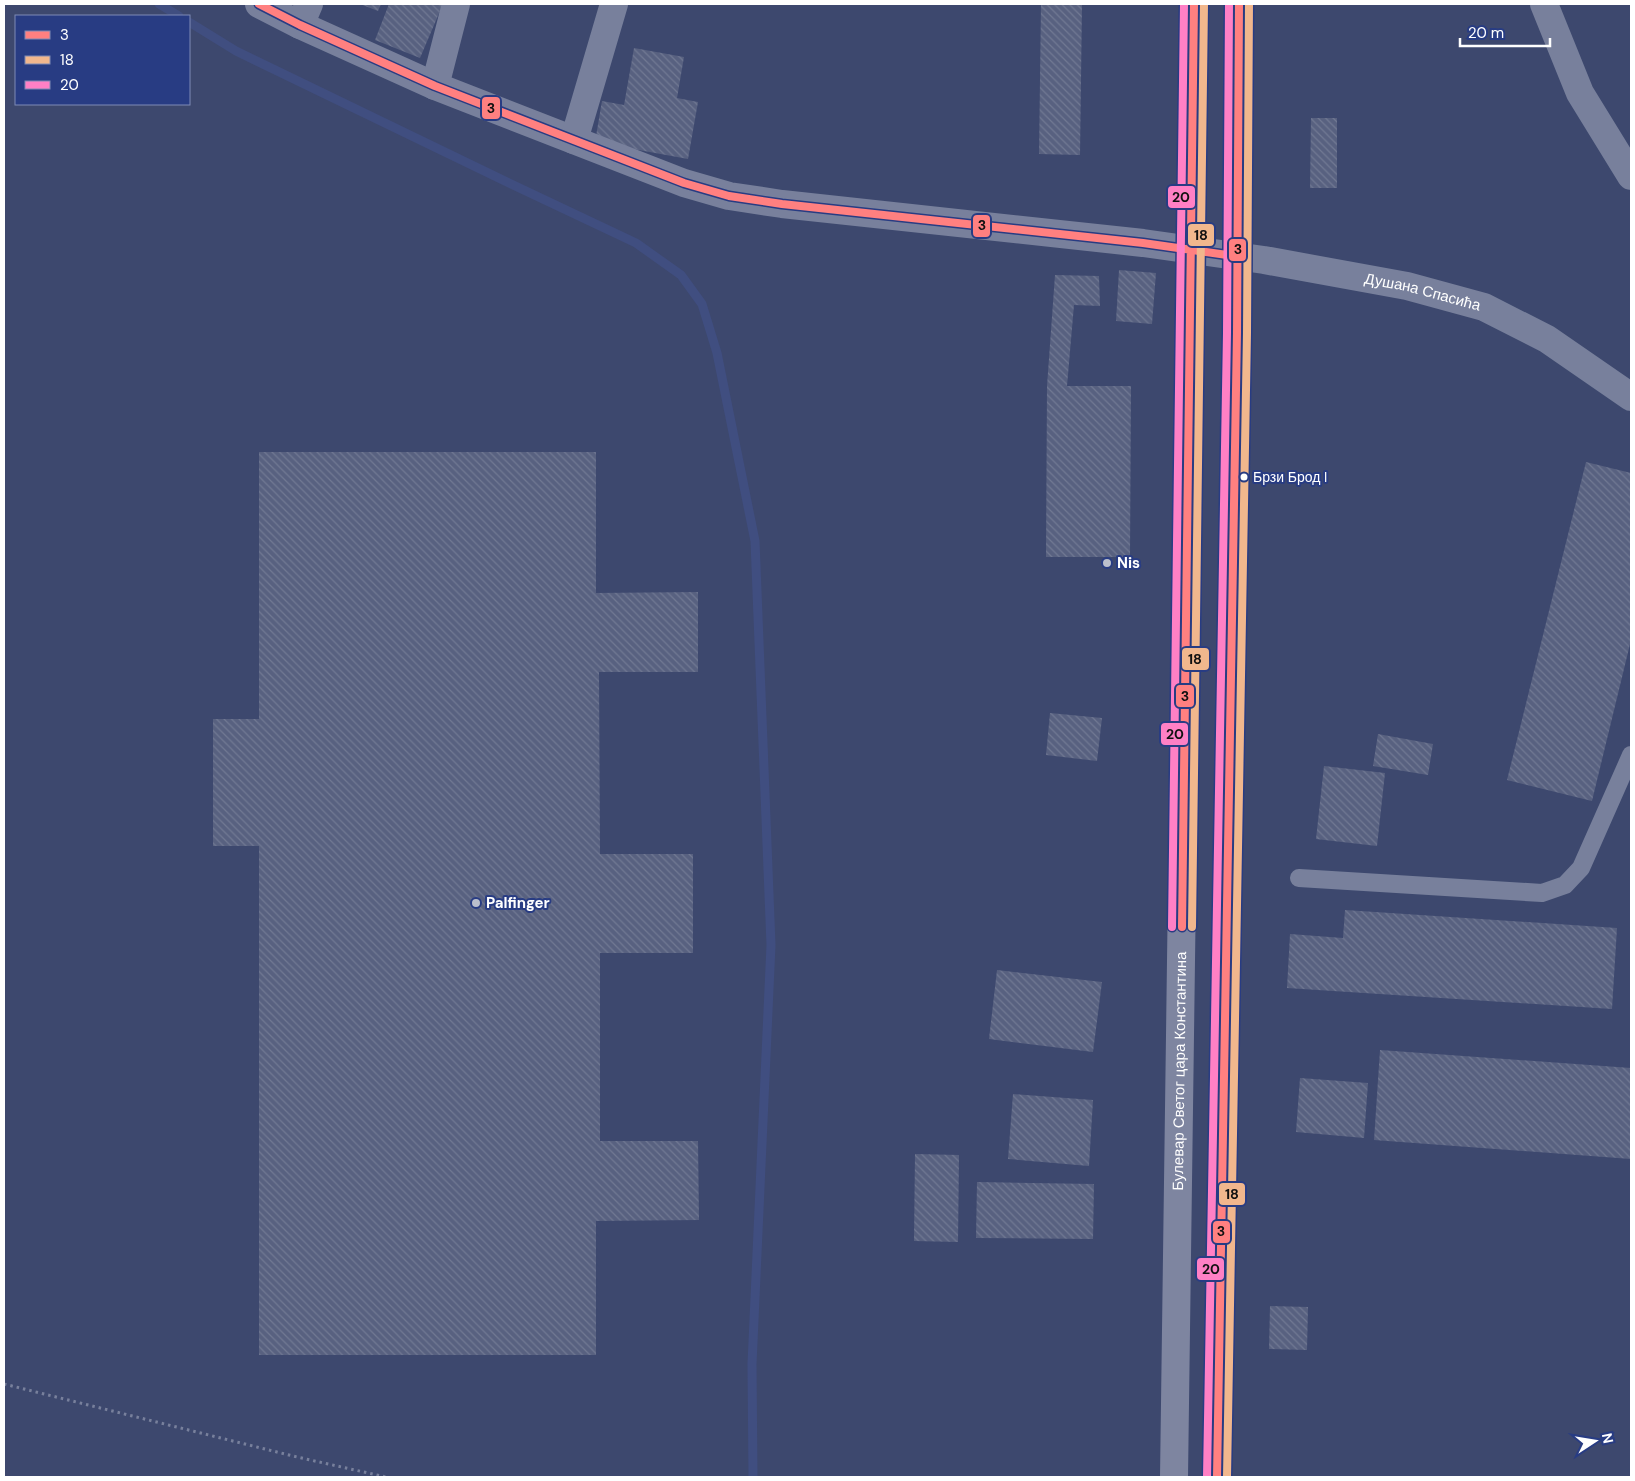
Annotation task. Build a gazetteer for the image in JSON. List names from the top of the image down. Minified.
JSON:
{"streets":{"main road":["Булевар Светог цара Константина"],"street":["Душана Спасића"]},"crossings":[["Душана Спасића","Булевар Светог цара Константина"]],"places":["Брзи Брод I","Nis","Palfinger"],"lines":["transit line 3","transit line 18","transit line 20"],"legend":["3","18","20"],"scale_bar":"20 m","north":"right"}
